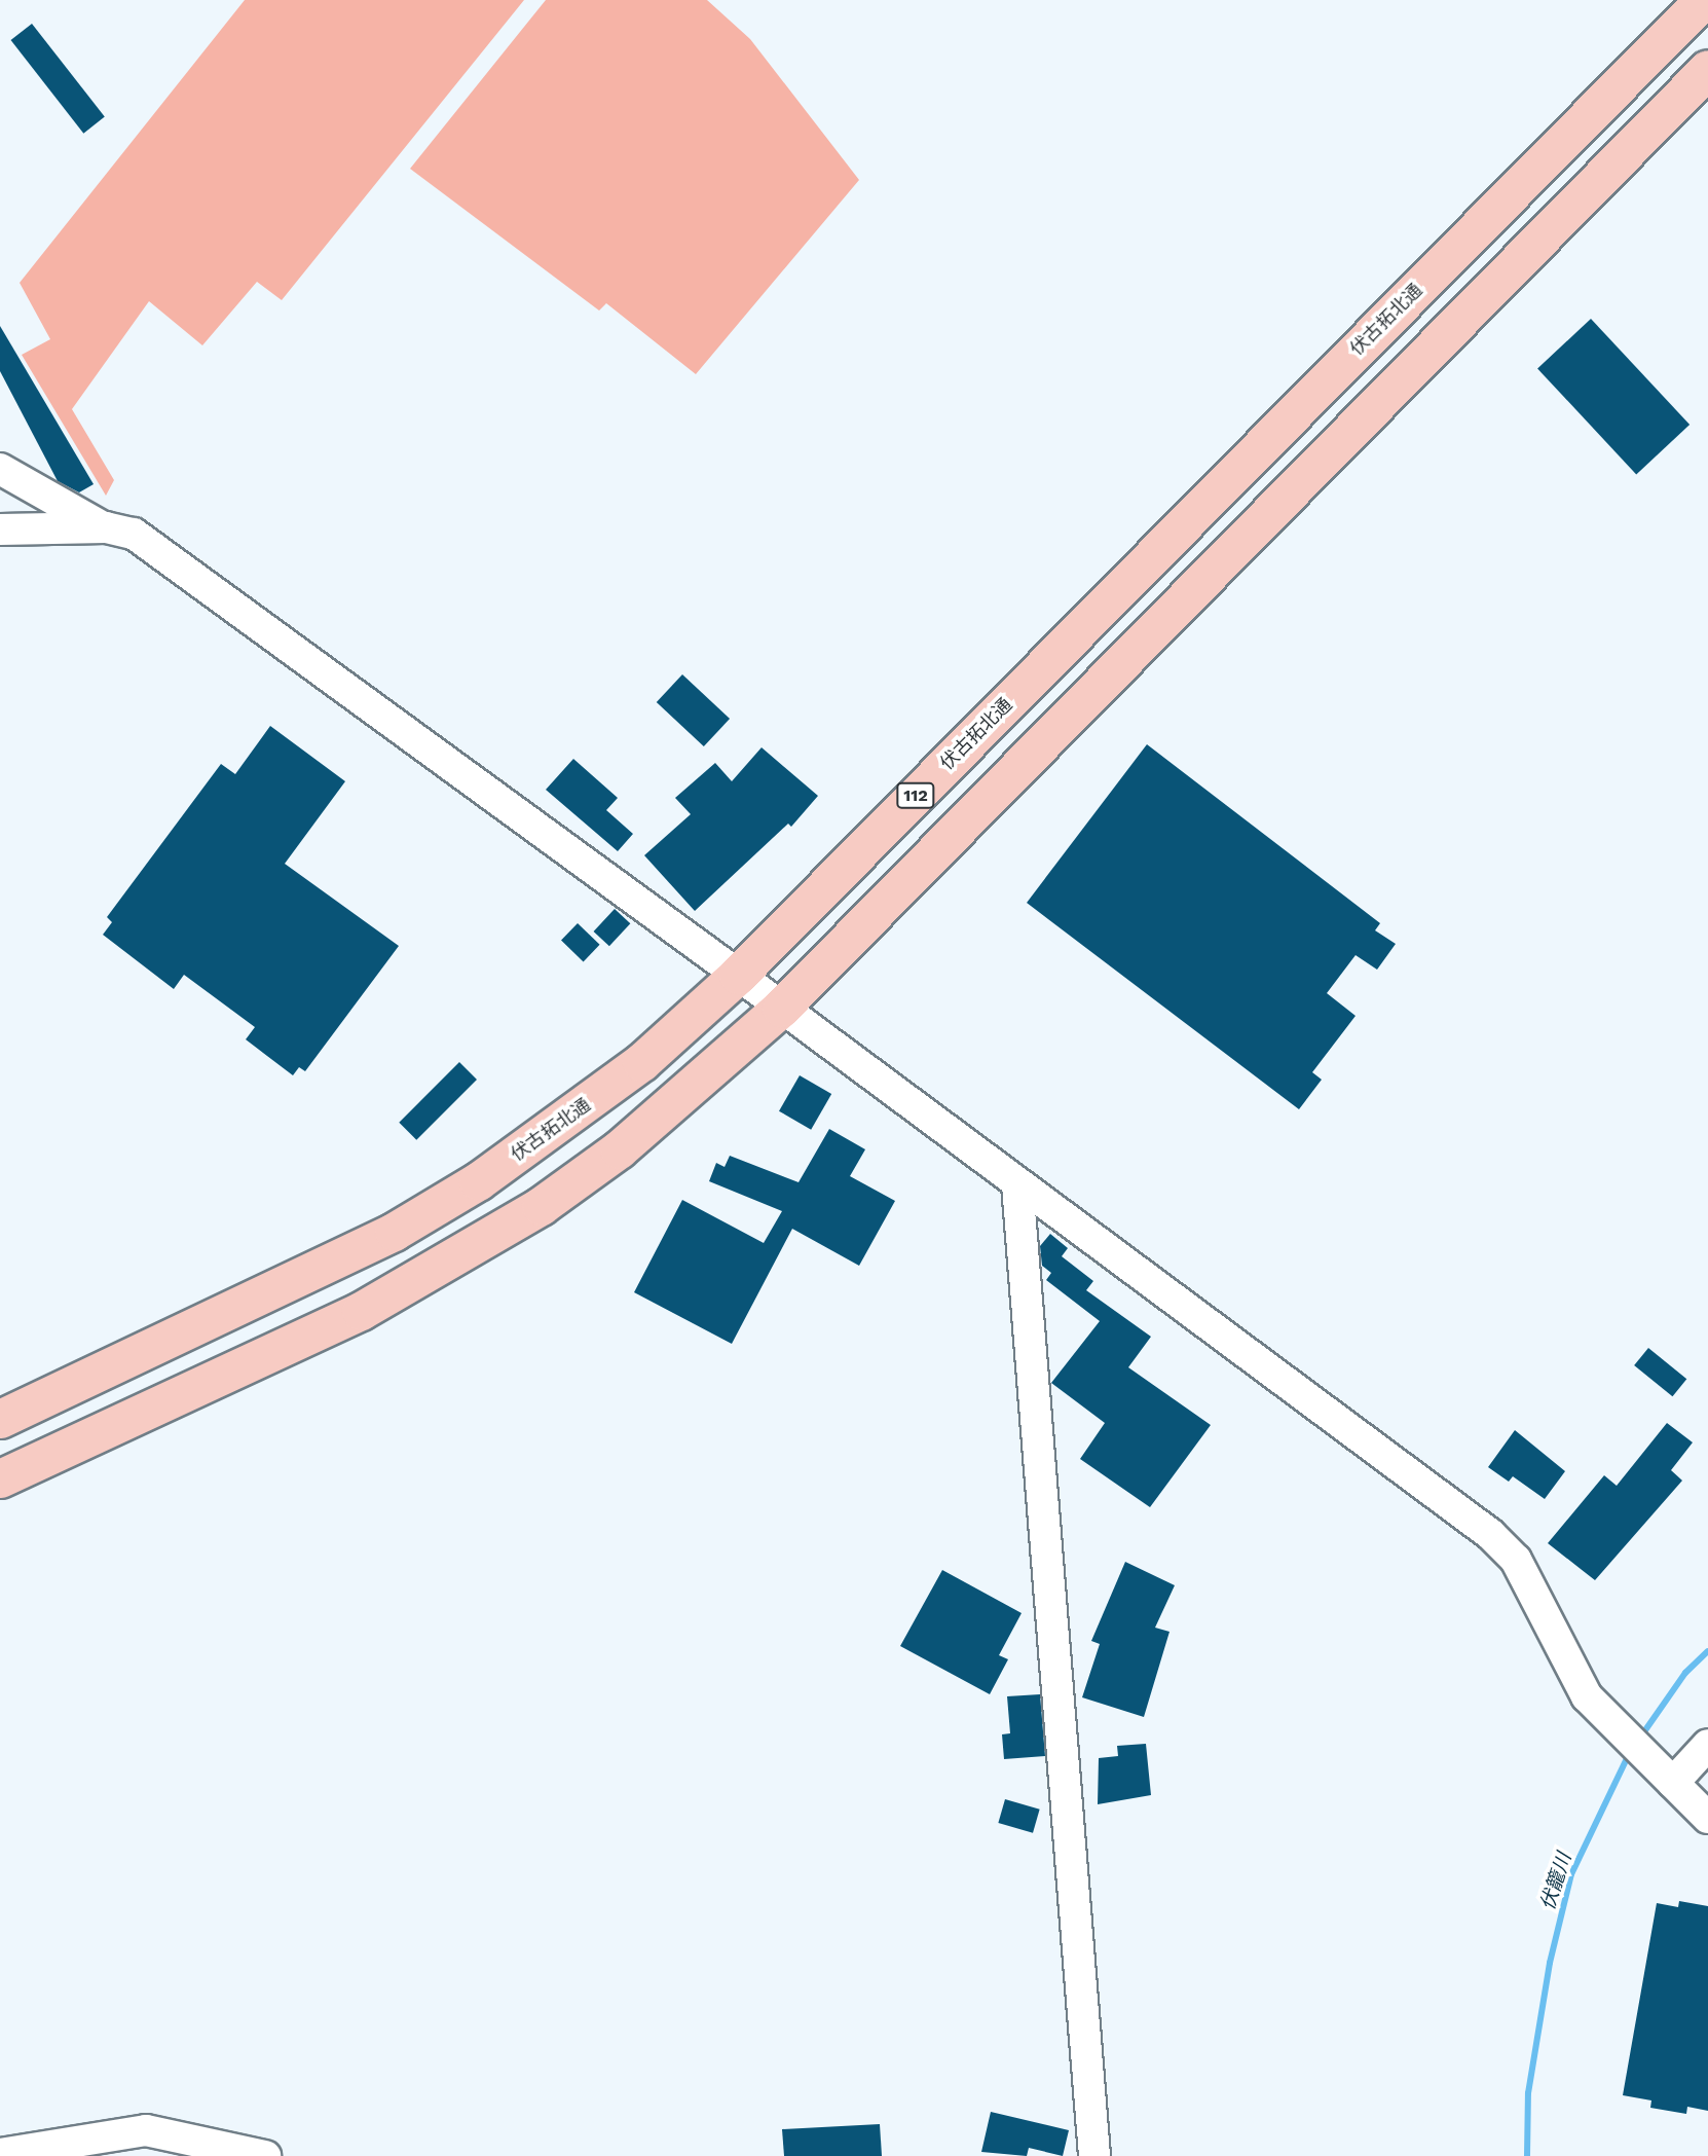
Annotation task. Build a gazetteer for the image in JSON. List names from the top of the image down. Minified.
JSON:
{"streets":{"main road":["伏古拓北通","112"]},"water":["伏籠川"]}
